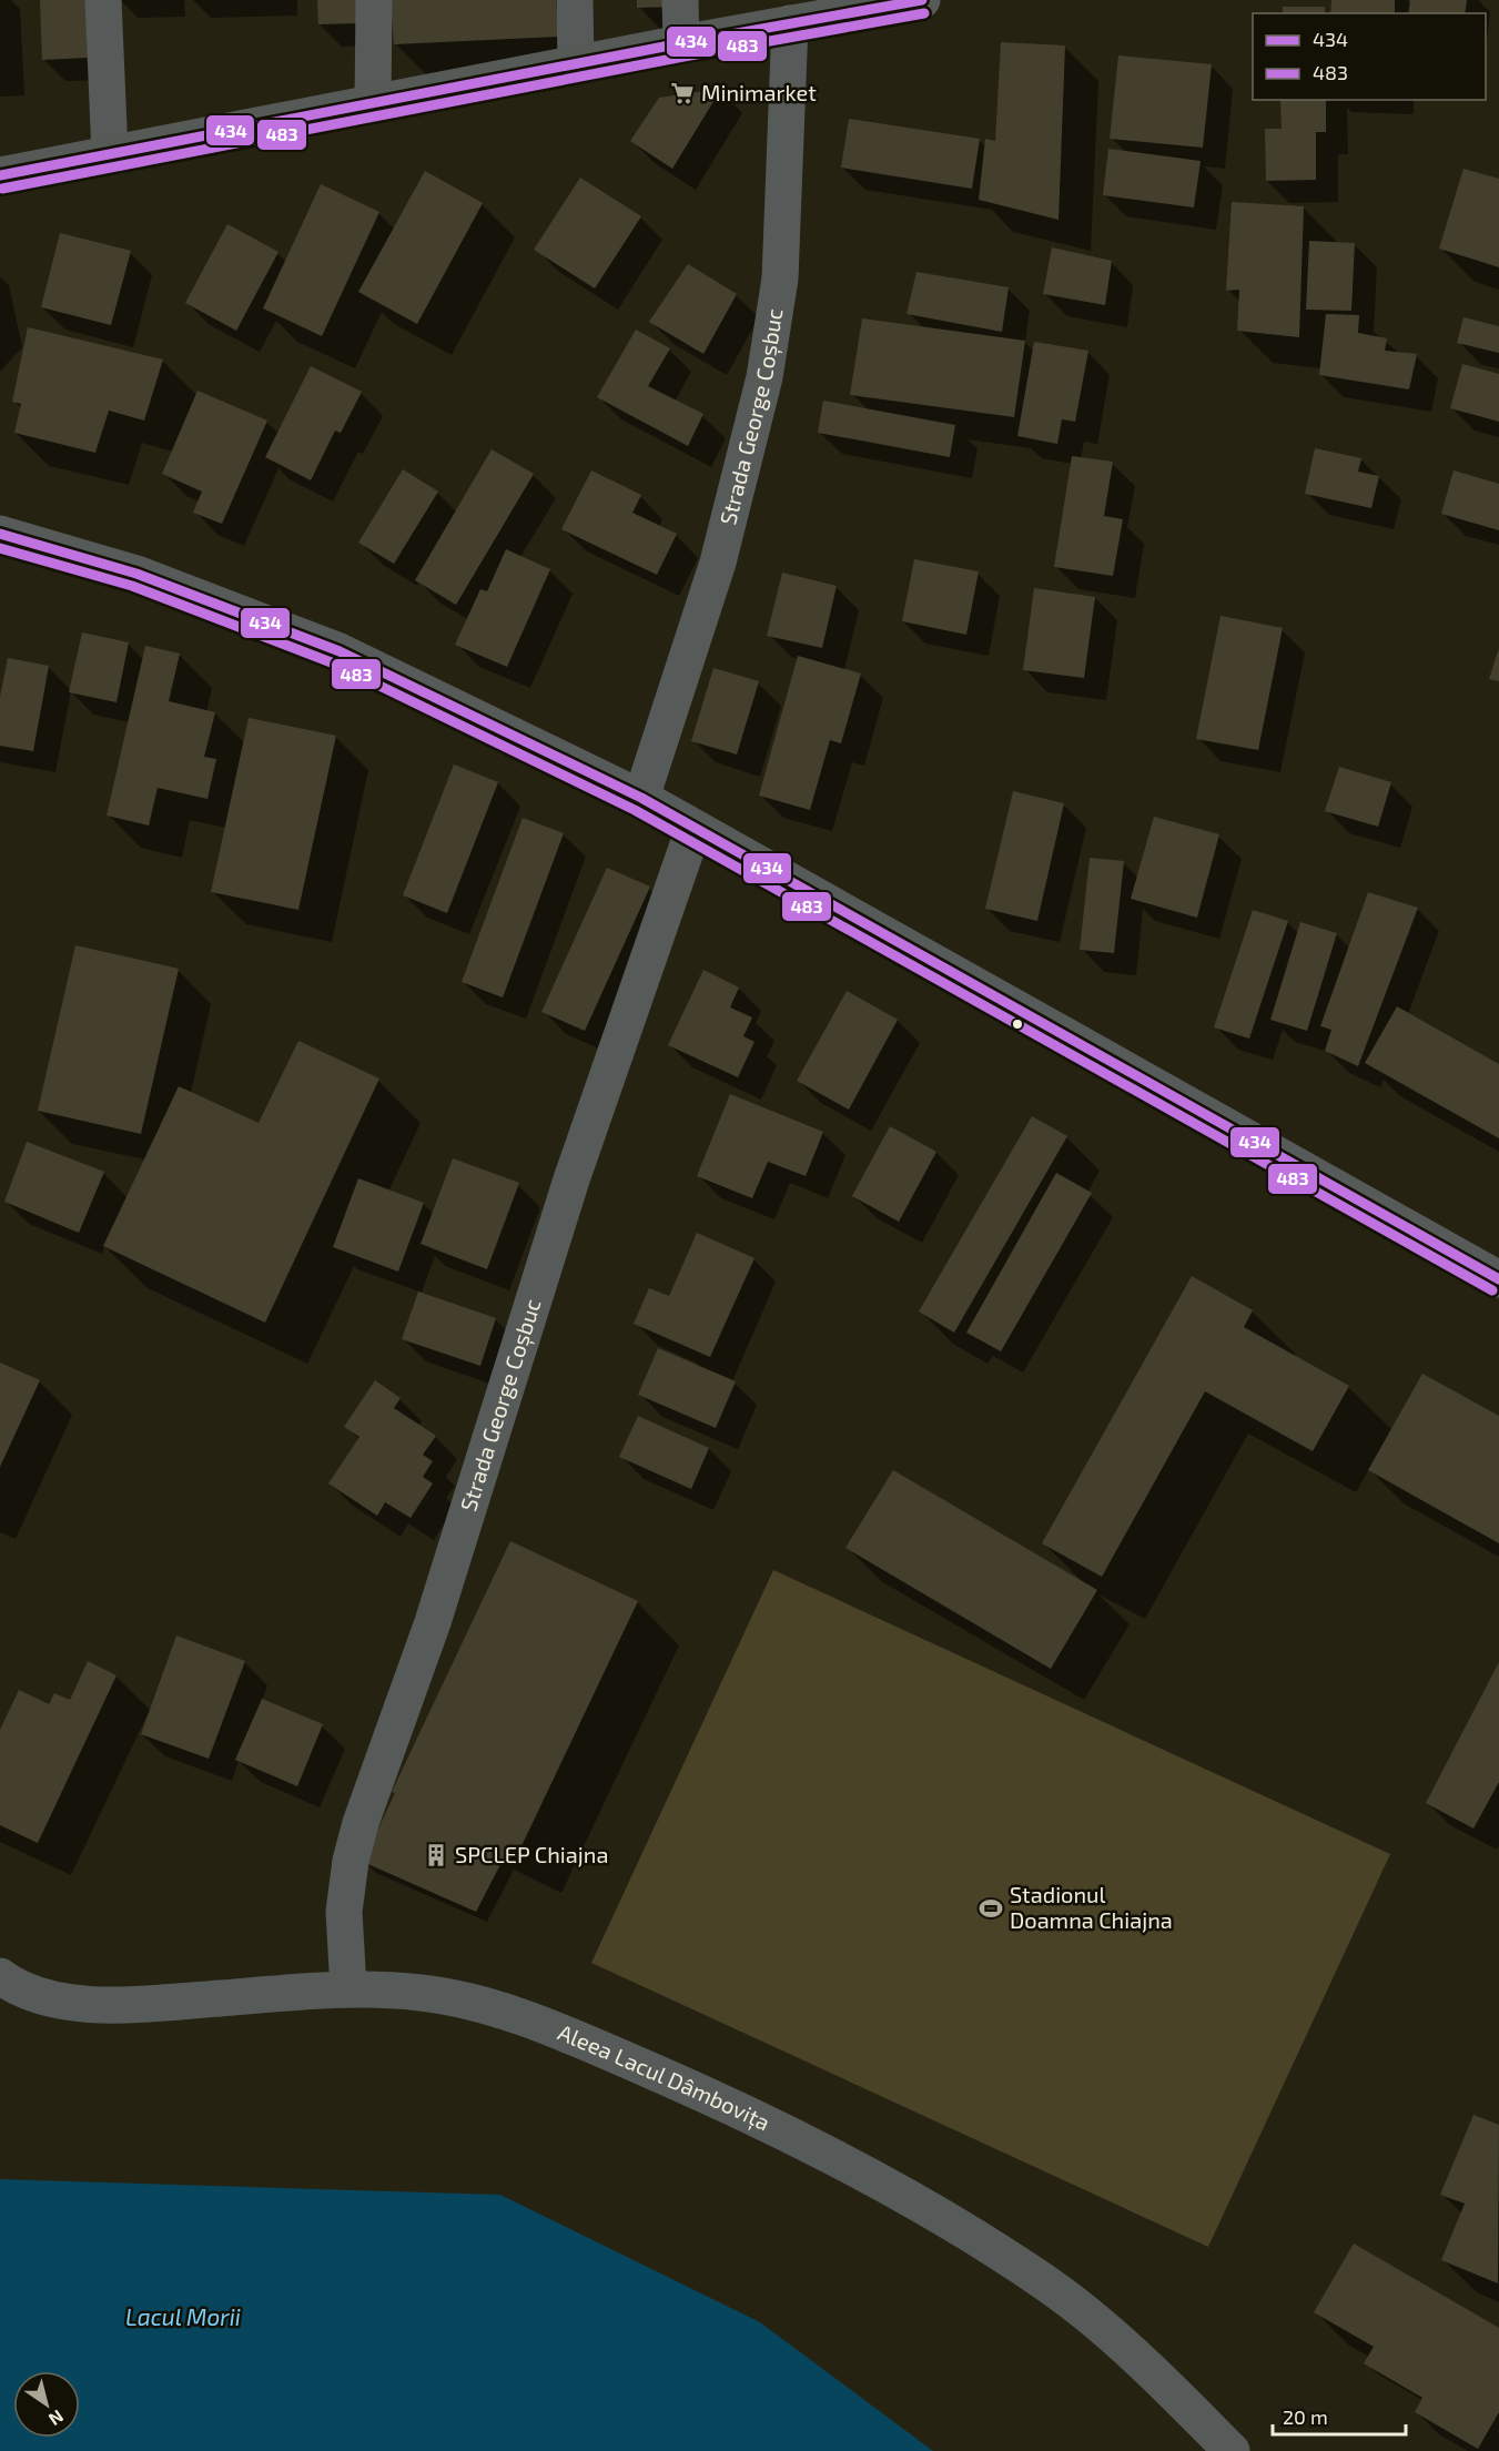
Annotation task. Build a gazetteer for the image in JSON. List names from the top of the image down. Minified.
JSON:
{"streets":{"street":["Strada George Coșbuc","Aleea Lacul Dâmbovița"]},"crossings":[["Strada George Coșbuc","Aleea Lacul Dâmbovița"]],"water":["Lacul Morii"],"places":{"supermarket":["Minimarket"],"building":["SPCLEP Chiajna"],"sports":["Stadionul Doamna Chiajna"]},"lines":["transit line 434","transit line 483"],"legend":["434","483"],"scale_bar":"20 m","north":"bottom right"}
